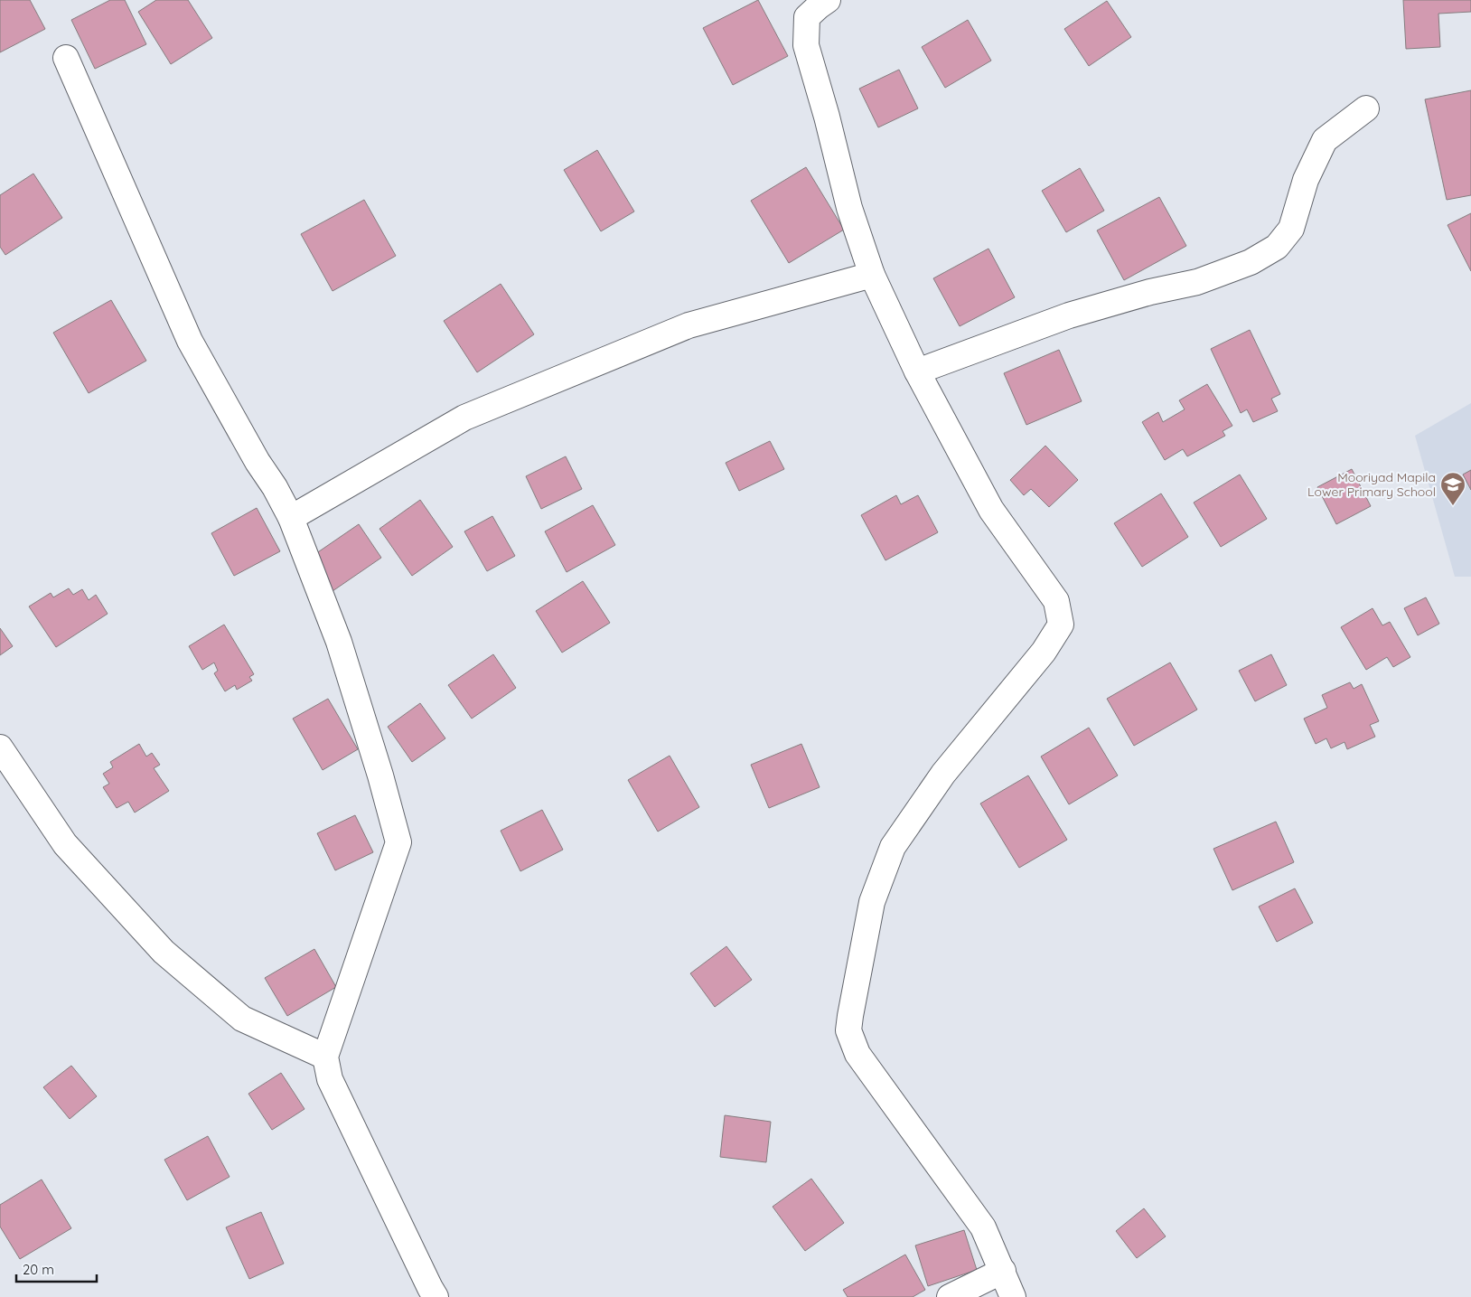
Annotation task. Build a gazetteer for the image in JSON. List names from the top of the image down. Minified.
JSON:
{"places":{"school or university":["Mooriyad Mapila Lower Primary School"]},"scale_bar":"20 m"}
